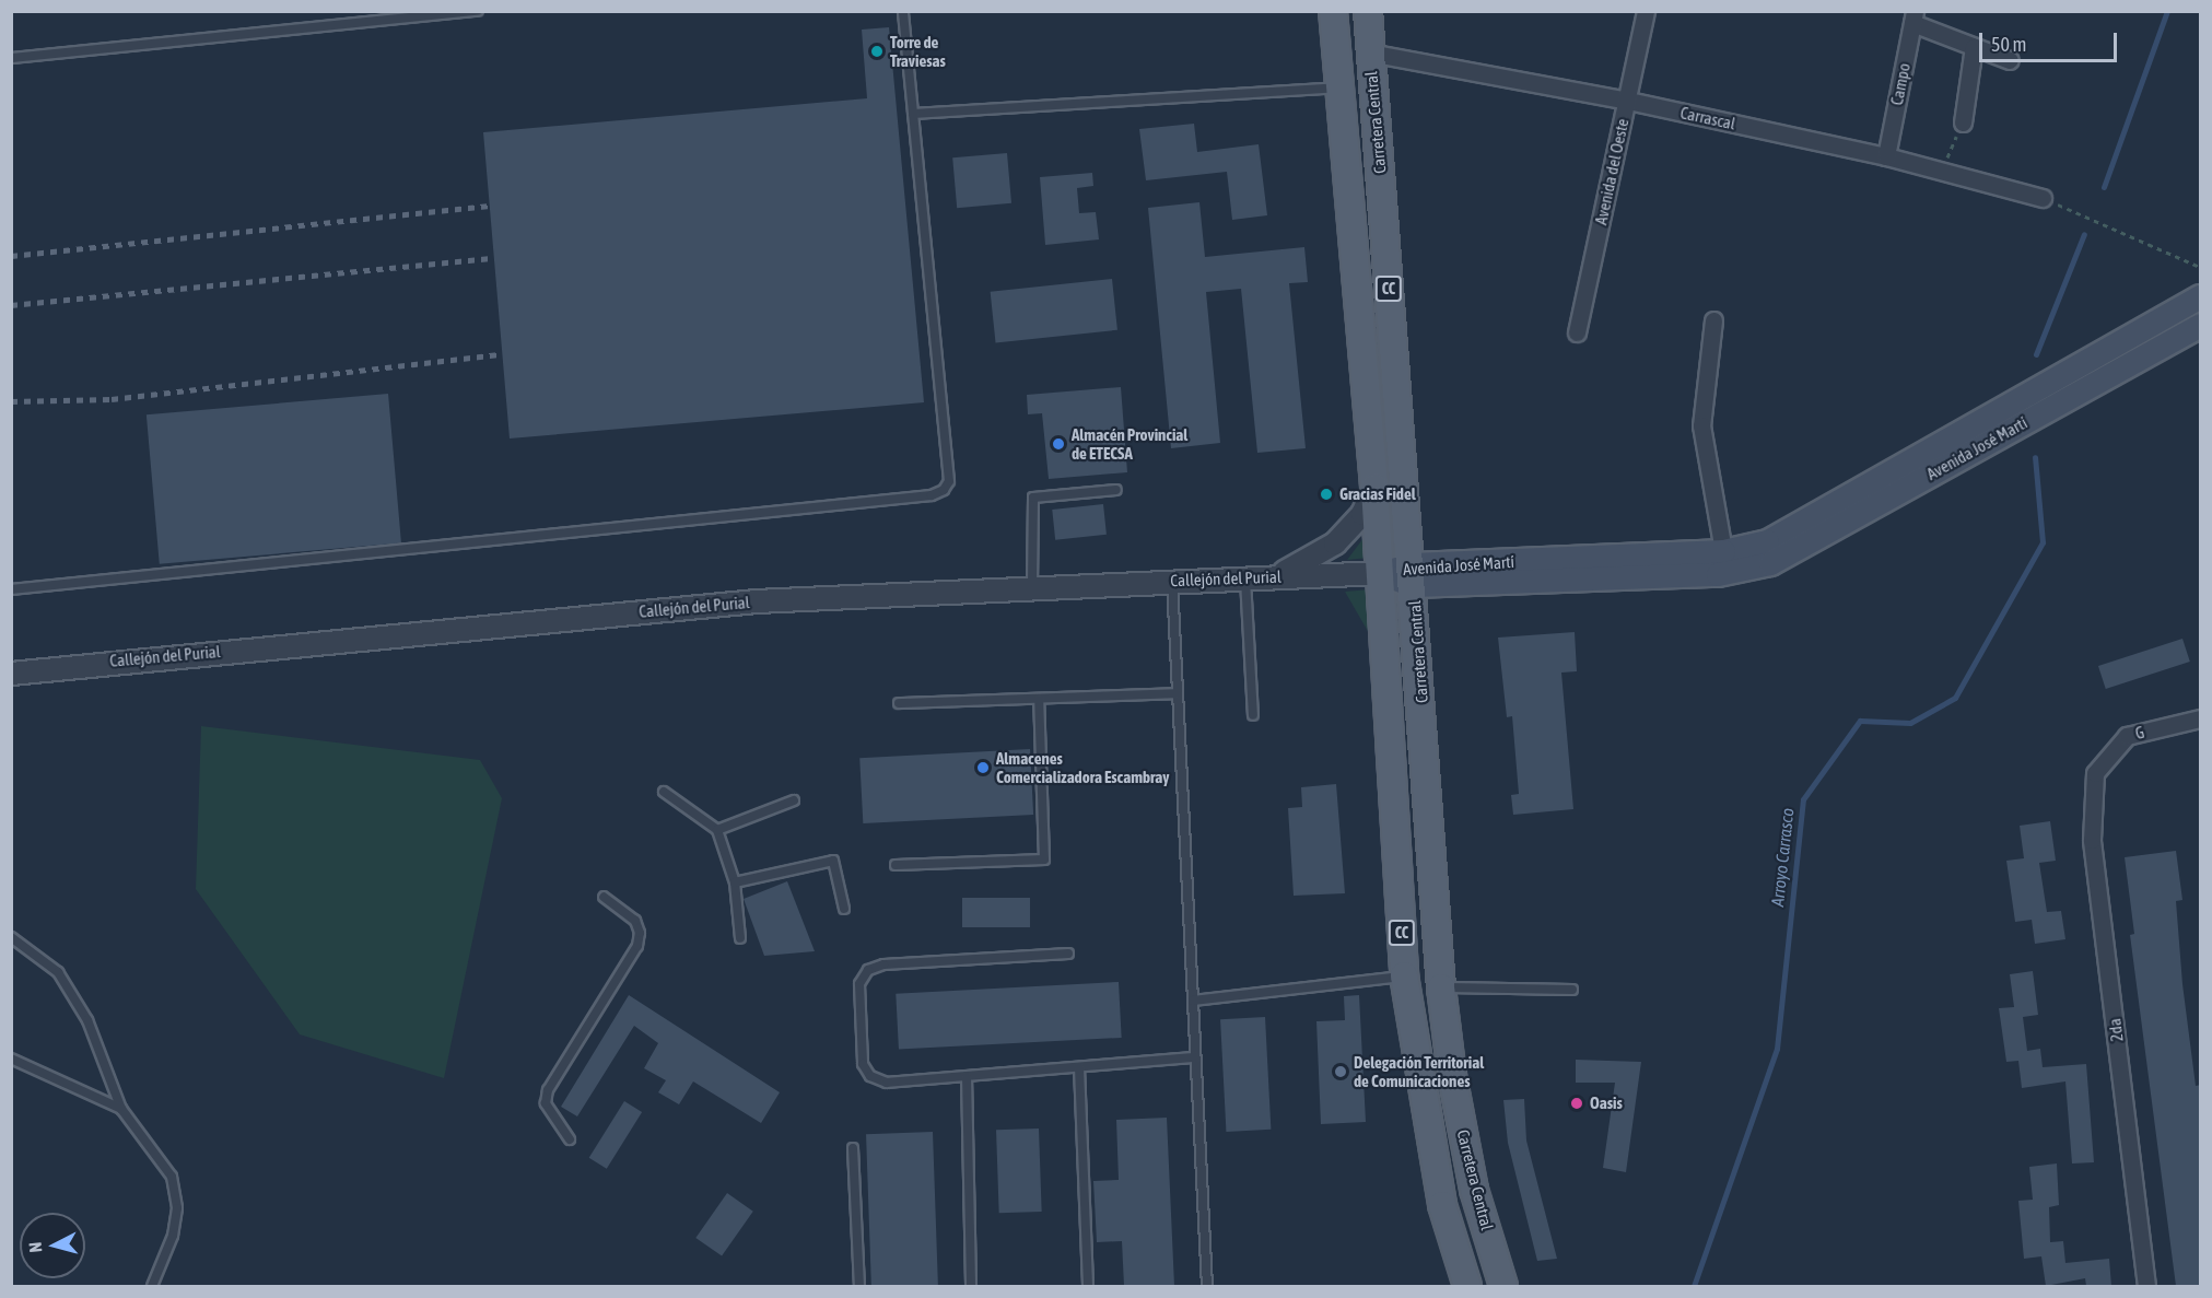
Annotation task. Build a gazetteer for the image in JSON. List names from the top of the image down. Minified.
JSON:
{"streets":{"main road":["Carretera Central","CC","Avenida José Martí"],"street":["Campo","Carrascal","Avenida del Oeste","Callejón del Purial","G","2da"]},"crossings":[["Campo","Carrascal"],["Carrascal","Carretera Central"],["Carrascal","Avenida del Oeste"],["Carretera Central","Avenida José Martí"],["Carretera Central","Callejón del Purial"],["Avenida José Martí","Callejón del Purial"],["G","2da"]],"water":["Arroyo Carrasco"],"places":["Torre de Traviesas","Almacén Provincial de ETECSA","Gracias Fidel","Almacenes Comercializadora Escambray","Delegación Territorial de Comunicaciones","Oasis"],"scale_bar":"50 m","north":"left"}
